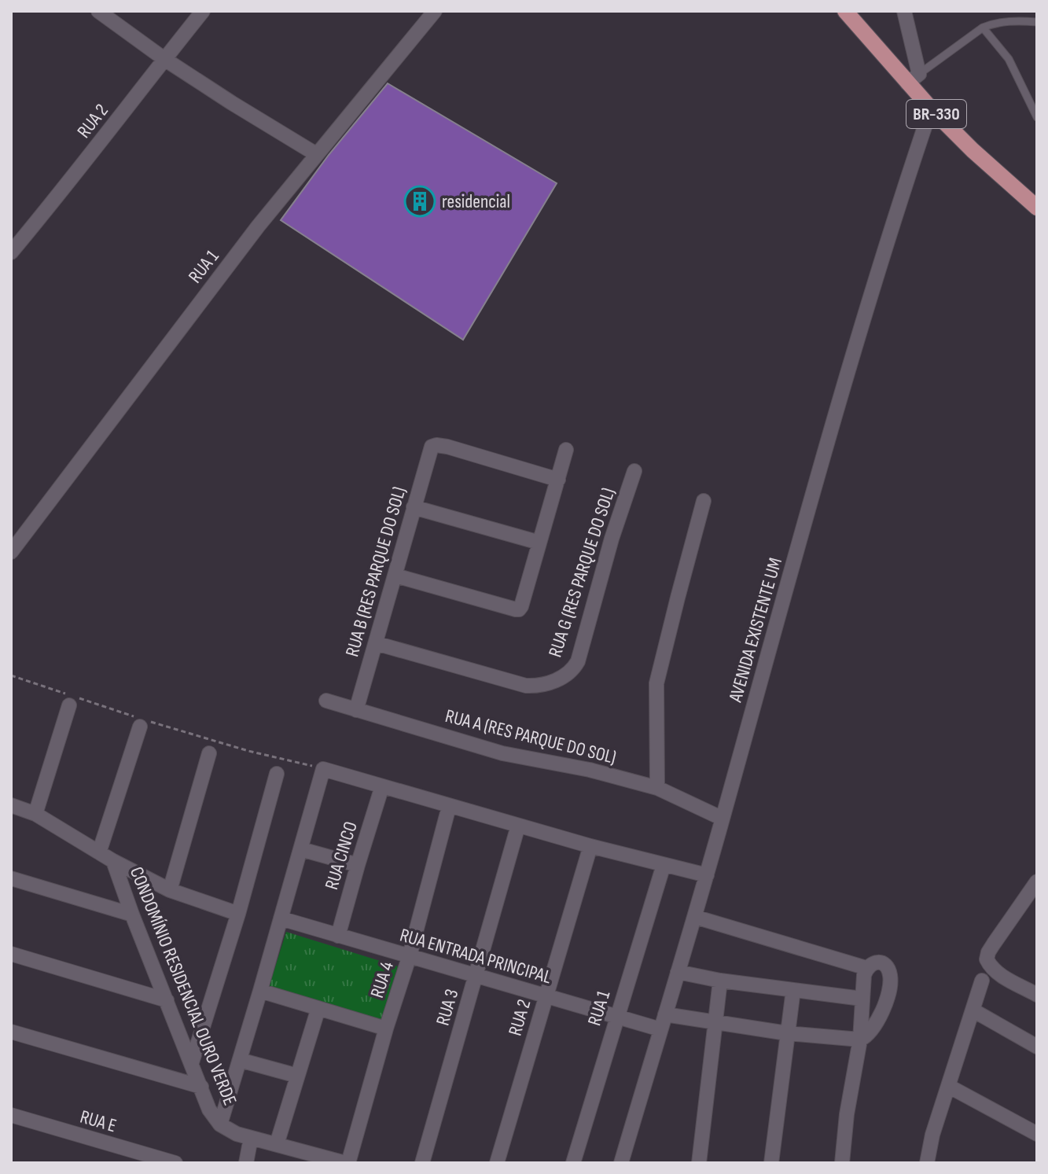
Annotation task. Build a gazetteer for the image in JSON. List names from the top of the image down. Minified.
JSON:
{"streets":{"main road":["BR-330"],"street":["RUA 2","RUA 1","RUA B (RES PARQUE DO SOL)","RUA G (RES PARQUE DO SOL)","AVENIDA EXISTENTE UM","RUA A (RES PARQUE DO SOL)","RUA CINCO","RUA ENTRADA PRINCIPAL","RUA 4","CONDOMÍNIO RESIDENCIAL OURO VERDE","RUA 3","RUA E"]},"crossings":[["BR-330","AVENIDA EXISTENTE UM"],["RUA 2","RUA ENTRADA PRINCIPAL"],["RUA 1","RUA ENTRADA PRINCIPAL"],["RUA B (RES PARQUE DO SOL)","RUA G (RES PARQUE DO SOL)"],["RUA B (RES PARQUE DO SOL)","RUA A (RES PARQUE DO SOL)"],["AVENIDA EXISTENTE UM","RUA A (RES PARQUE DO SOL)"],["AVENIDA EXISTENTE UM","RUA ENTRADA PRINCIPAL"],["RUA CINCO","RUA ENTRADA PRINCIPAL"],["RUA ENTRADA PRINCIPAL","RUA 4"],["RUA ENTRADA PRINCIPAL","RUA 3"]],"places":{"building":["residencial"]}}
